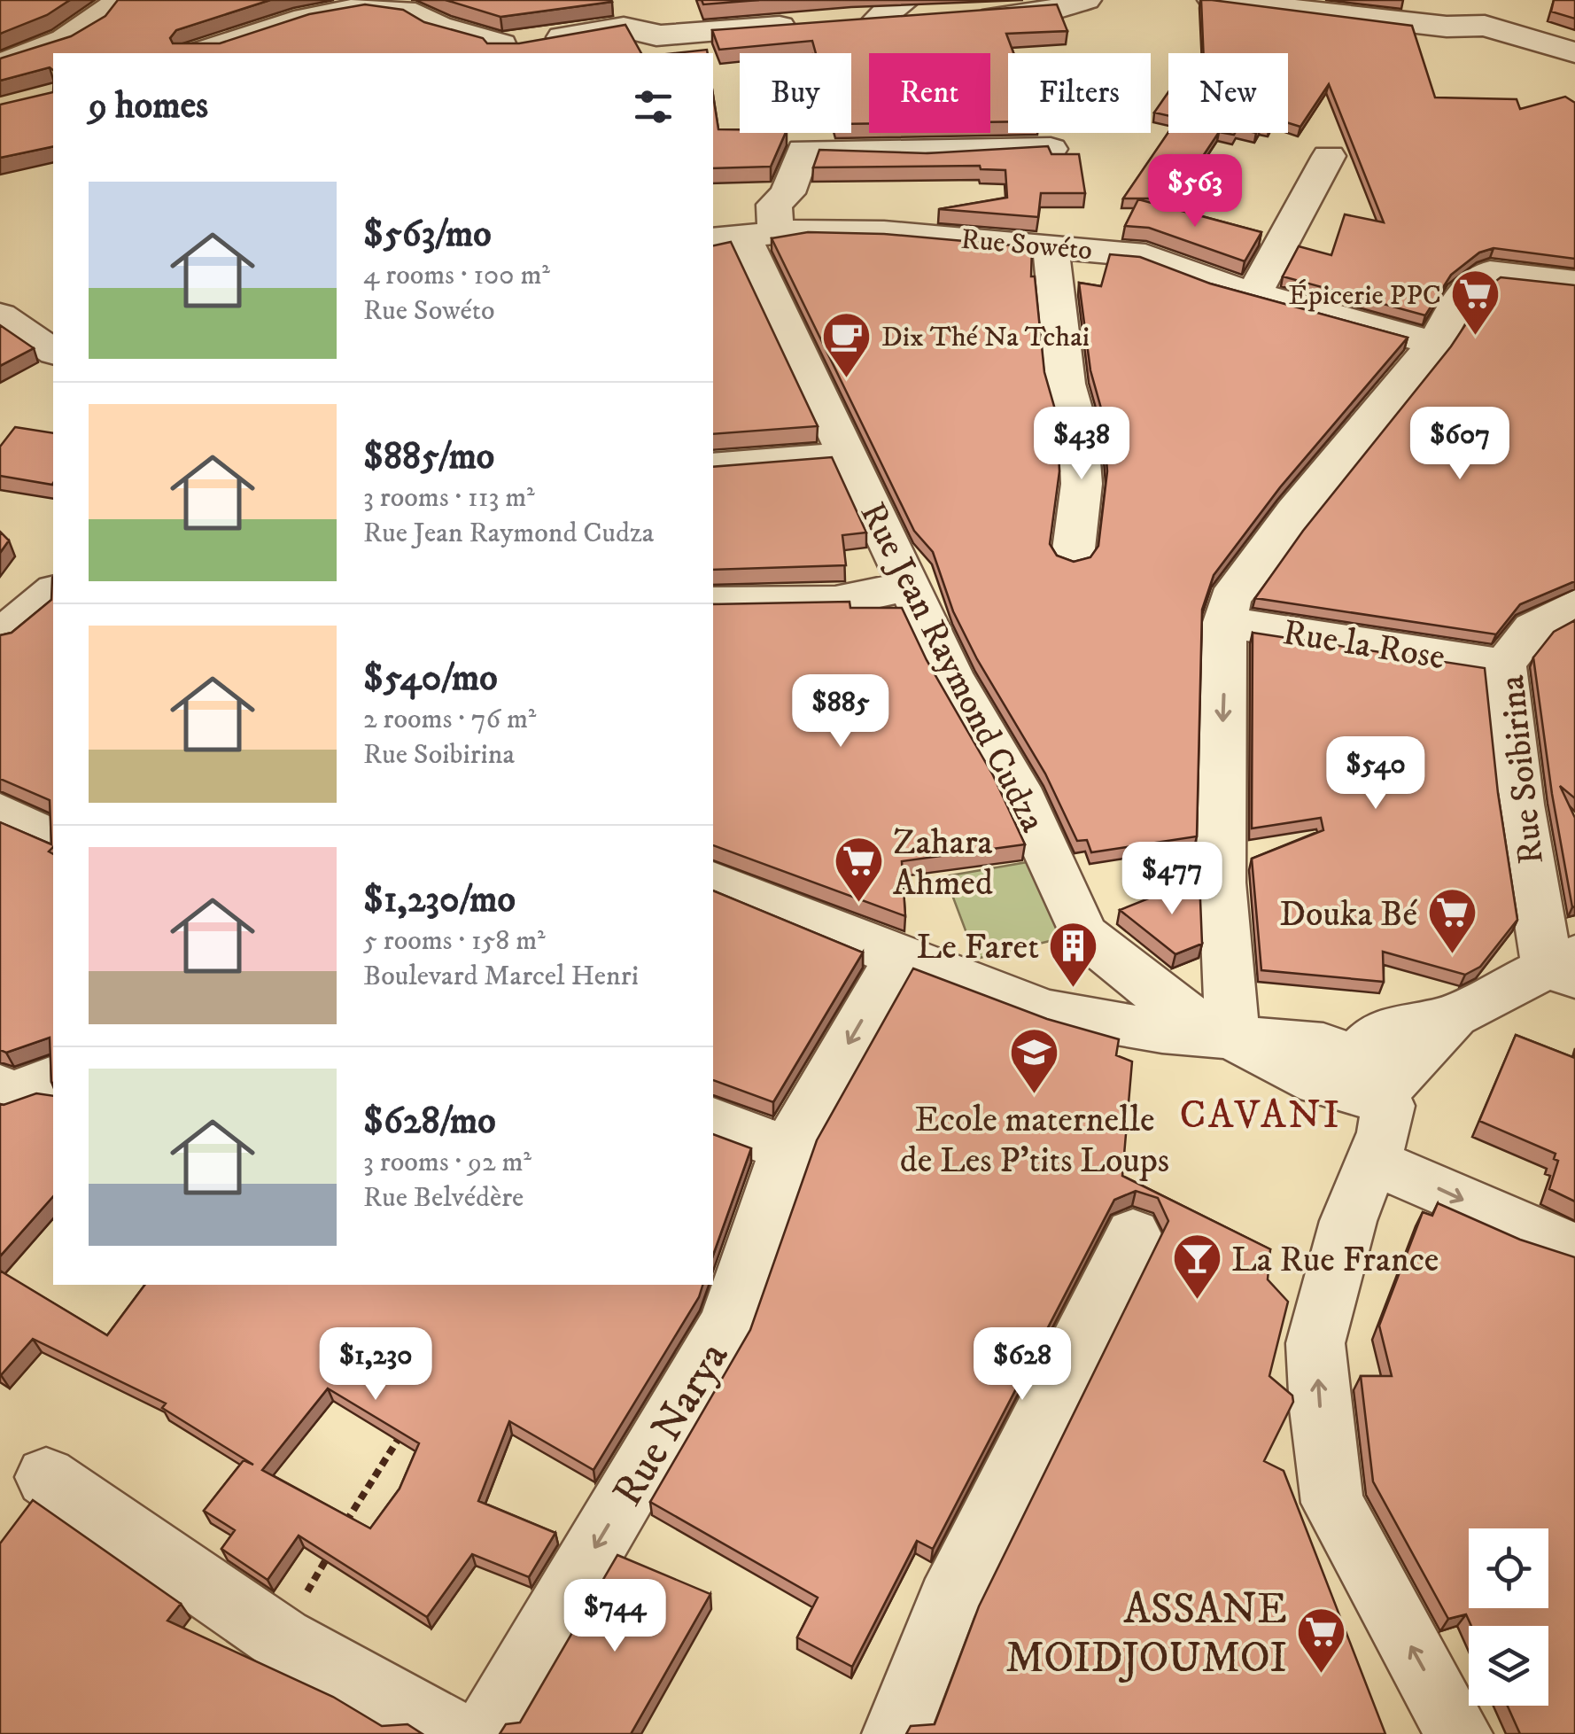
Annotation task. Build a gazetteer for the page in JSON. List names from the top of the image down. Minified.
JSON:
{"streets":{"street":["Rue Sowéto","Rue la Rose","Rue Jean Raymond Cudza","Rue Soibirina","Rue Narya"]},"crossings":[["Rue Sowéto","Rue Jean Raymond Cudza"],["Rue la Rose","Rue Soibirina"]],"districts":["CAVANI"],"places":{"supermarket":["Épicerie PPC","Zahara Ahmed","Douka Bé","ASSANE MOIDJOUMOI"],"cafe":["Dix Thé Na Tchai"],"building":["Le Faret"],"school or university":["Ecole maternelle de Les P'tits Loups"],"bar":["La Rue France"]},"page":{"chip":["Buy","Rent","Filters","New"],"heading":"9 homes","price":["$563","$438","$607","$885","$540","$477","$1,230","$628","$744"],"list":[{"name":"$563/mo","note":"4 rooms · 100 m² · Rue Sowéto"},{"name":"$885/mo","note":"3 rooms · 113 m² · Rue Jean Raymond Cudza"},{"name":"$540/mo","note":"2 rooms · 76 m² · Rue Soibirina"},{"name":"$1,230/mo","note":"5 rooms · 158 m² · Boulevard Marcel Henri"},{"name":"$628/mo","note":"3 rooms · 92 m² · Rue Belvédère"}]}}
